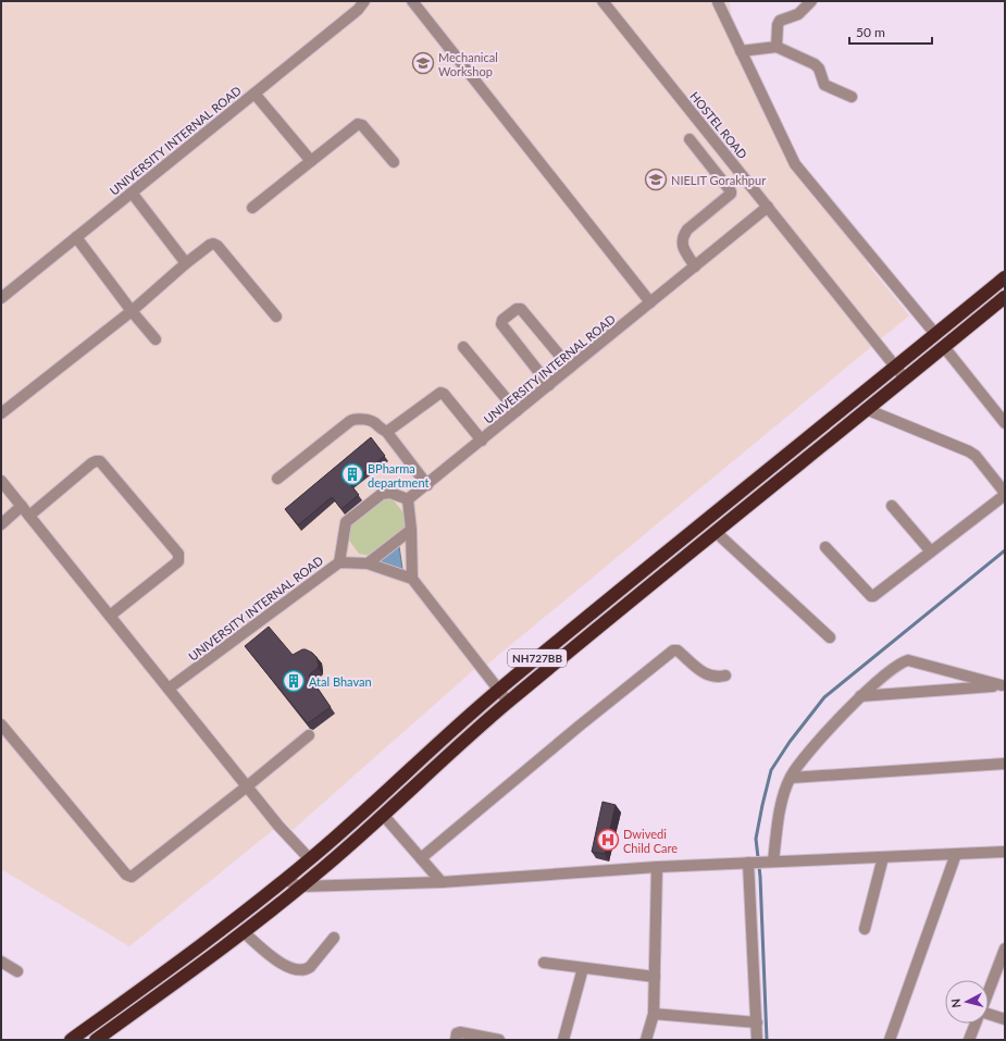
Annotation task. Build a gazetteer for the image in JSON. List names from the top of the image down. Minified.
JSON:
{"streets":{"highway":["NH727BB"],"street":["HOSTEL ROAD","UNIVERSITY INTERNAL ROAD"]},"crossings":[["HOSTEL ROAD","UNIVERSITY INTERNAL ROAD"],["HOSTEL ROAD","NH727BB"]],"places":{"school or university":["Mechanical Workshop","NIELIT Gorakhpur"],"building":["BPharma department","Atal Bhavan"],"hospital":["Dwivedi Child Care"]},"scale_bar":"50 m","north":"left"}
